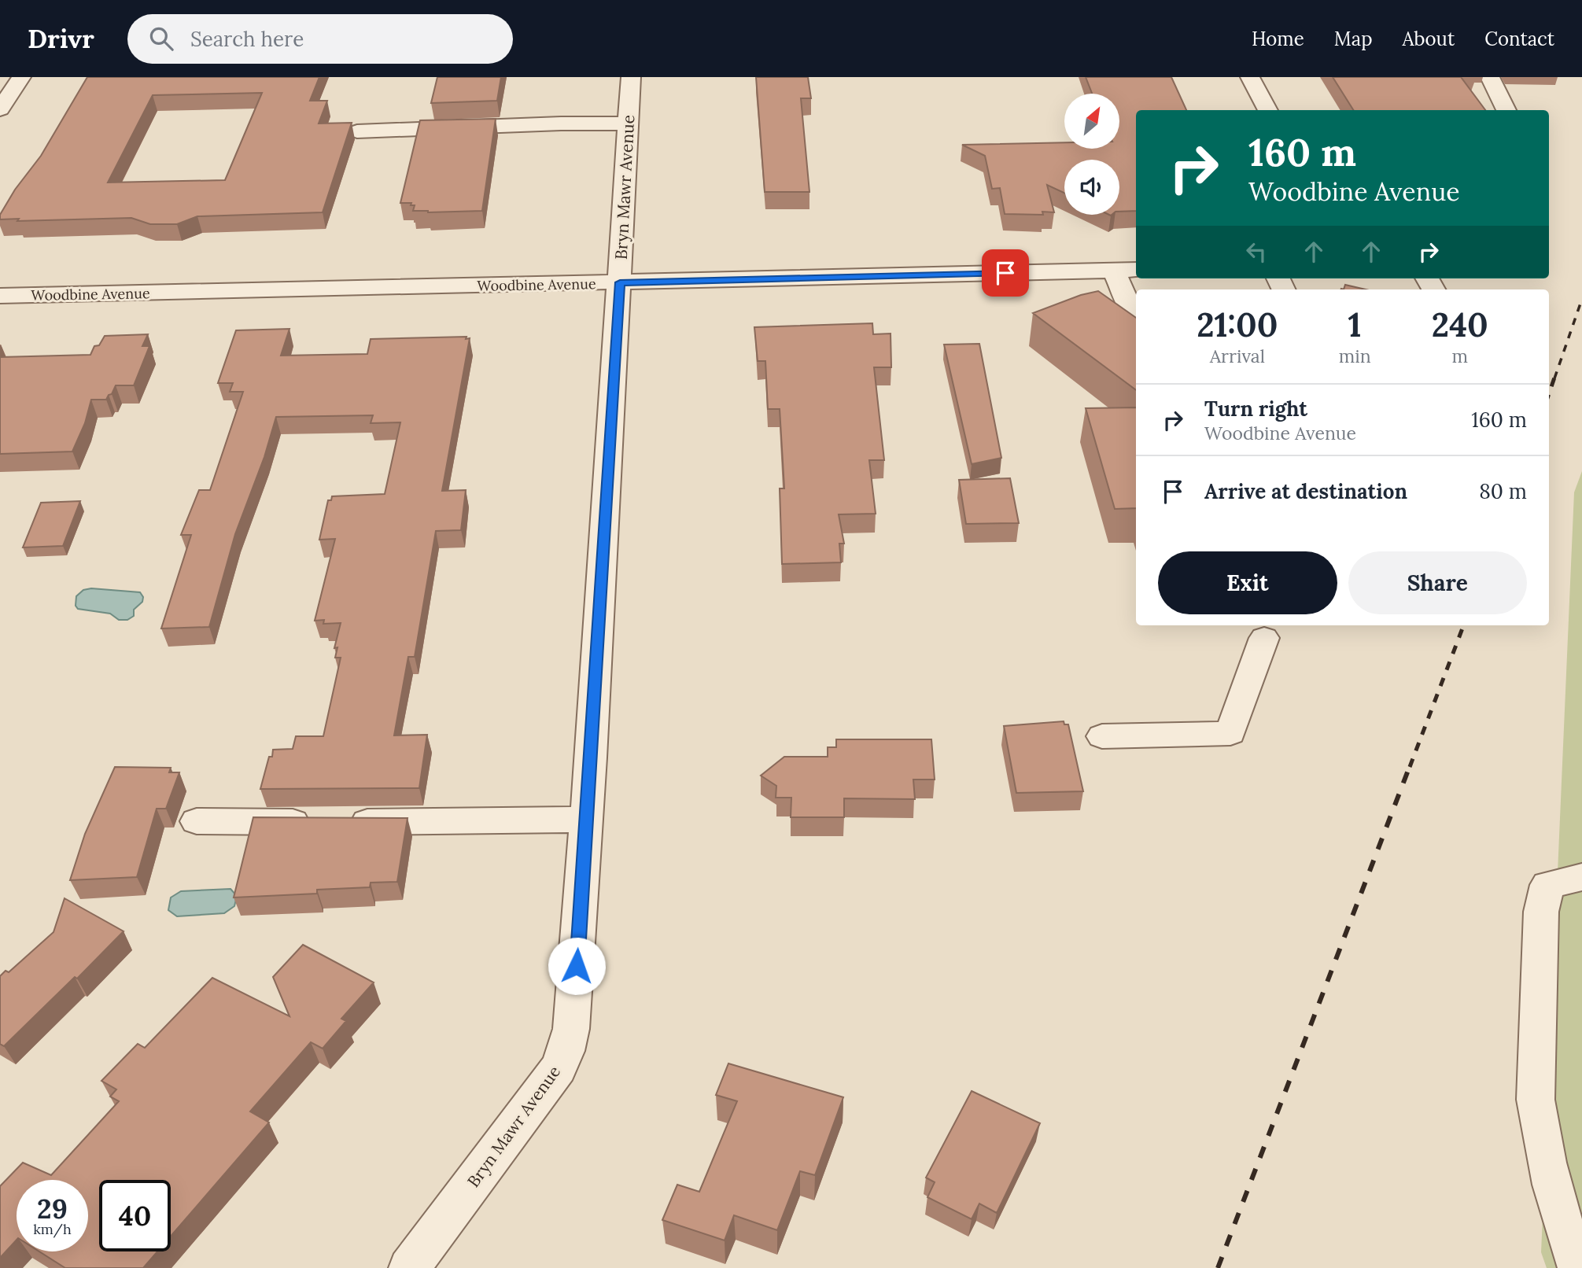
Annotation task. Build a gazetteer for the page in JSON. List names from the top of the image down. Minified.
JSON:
{"streets":{"street":["Bryn Mawr Avenue","Woodbine Avenue"]},"crossings":[["Bryn Mawr Avenue","Woodbine Avenue"]],"north":"top right","page":{"header":"Drivr","search":"Search here","nav":["Home","Map","About","Contact"],"turn":["160 m","Woodbine Avenue"],"eta":["21:00","Arrival","1","min","240","m"],"list":[{"name":"Turn right","note":"Woodbine Avenue","value":"160 m"},{"name":"Arrive at destination","value":"80 m"}],"buttons":["Exit","Share"],"speed":"29 km/h","limit":"40"}}
